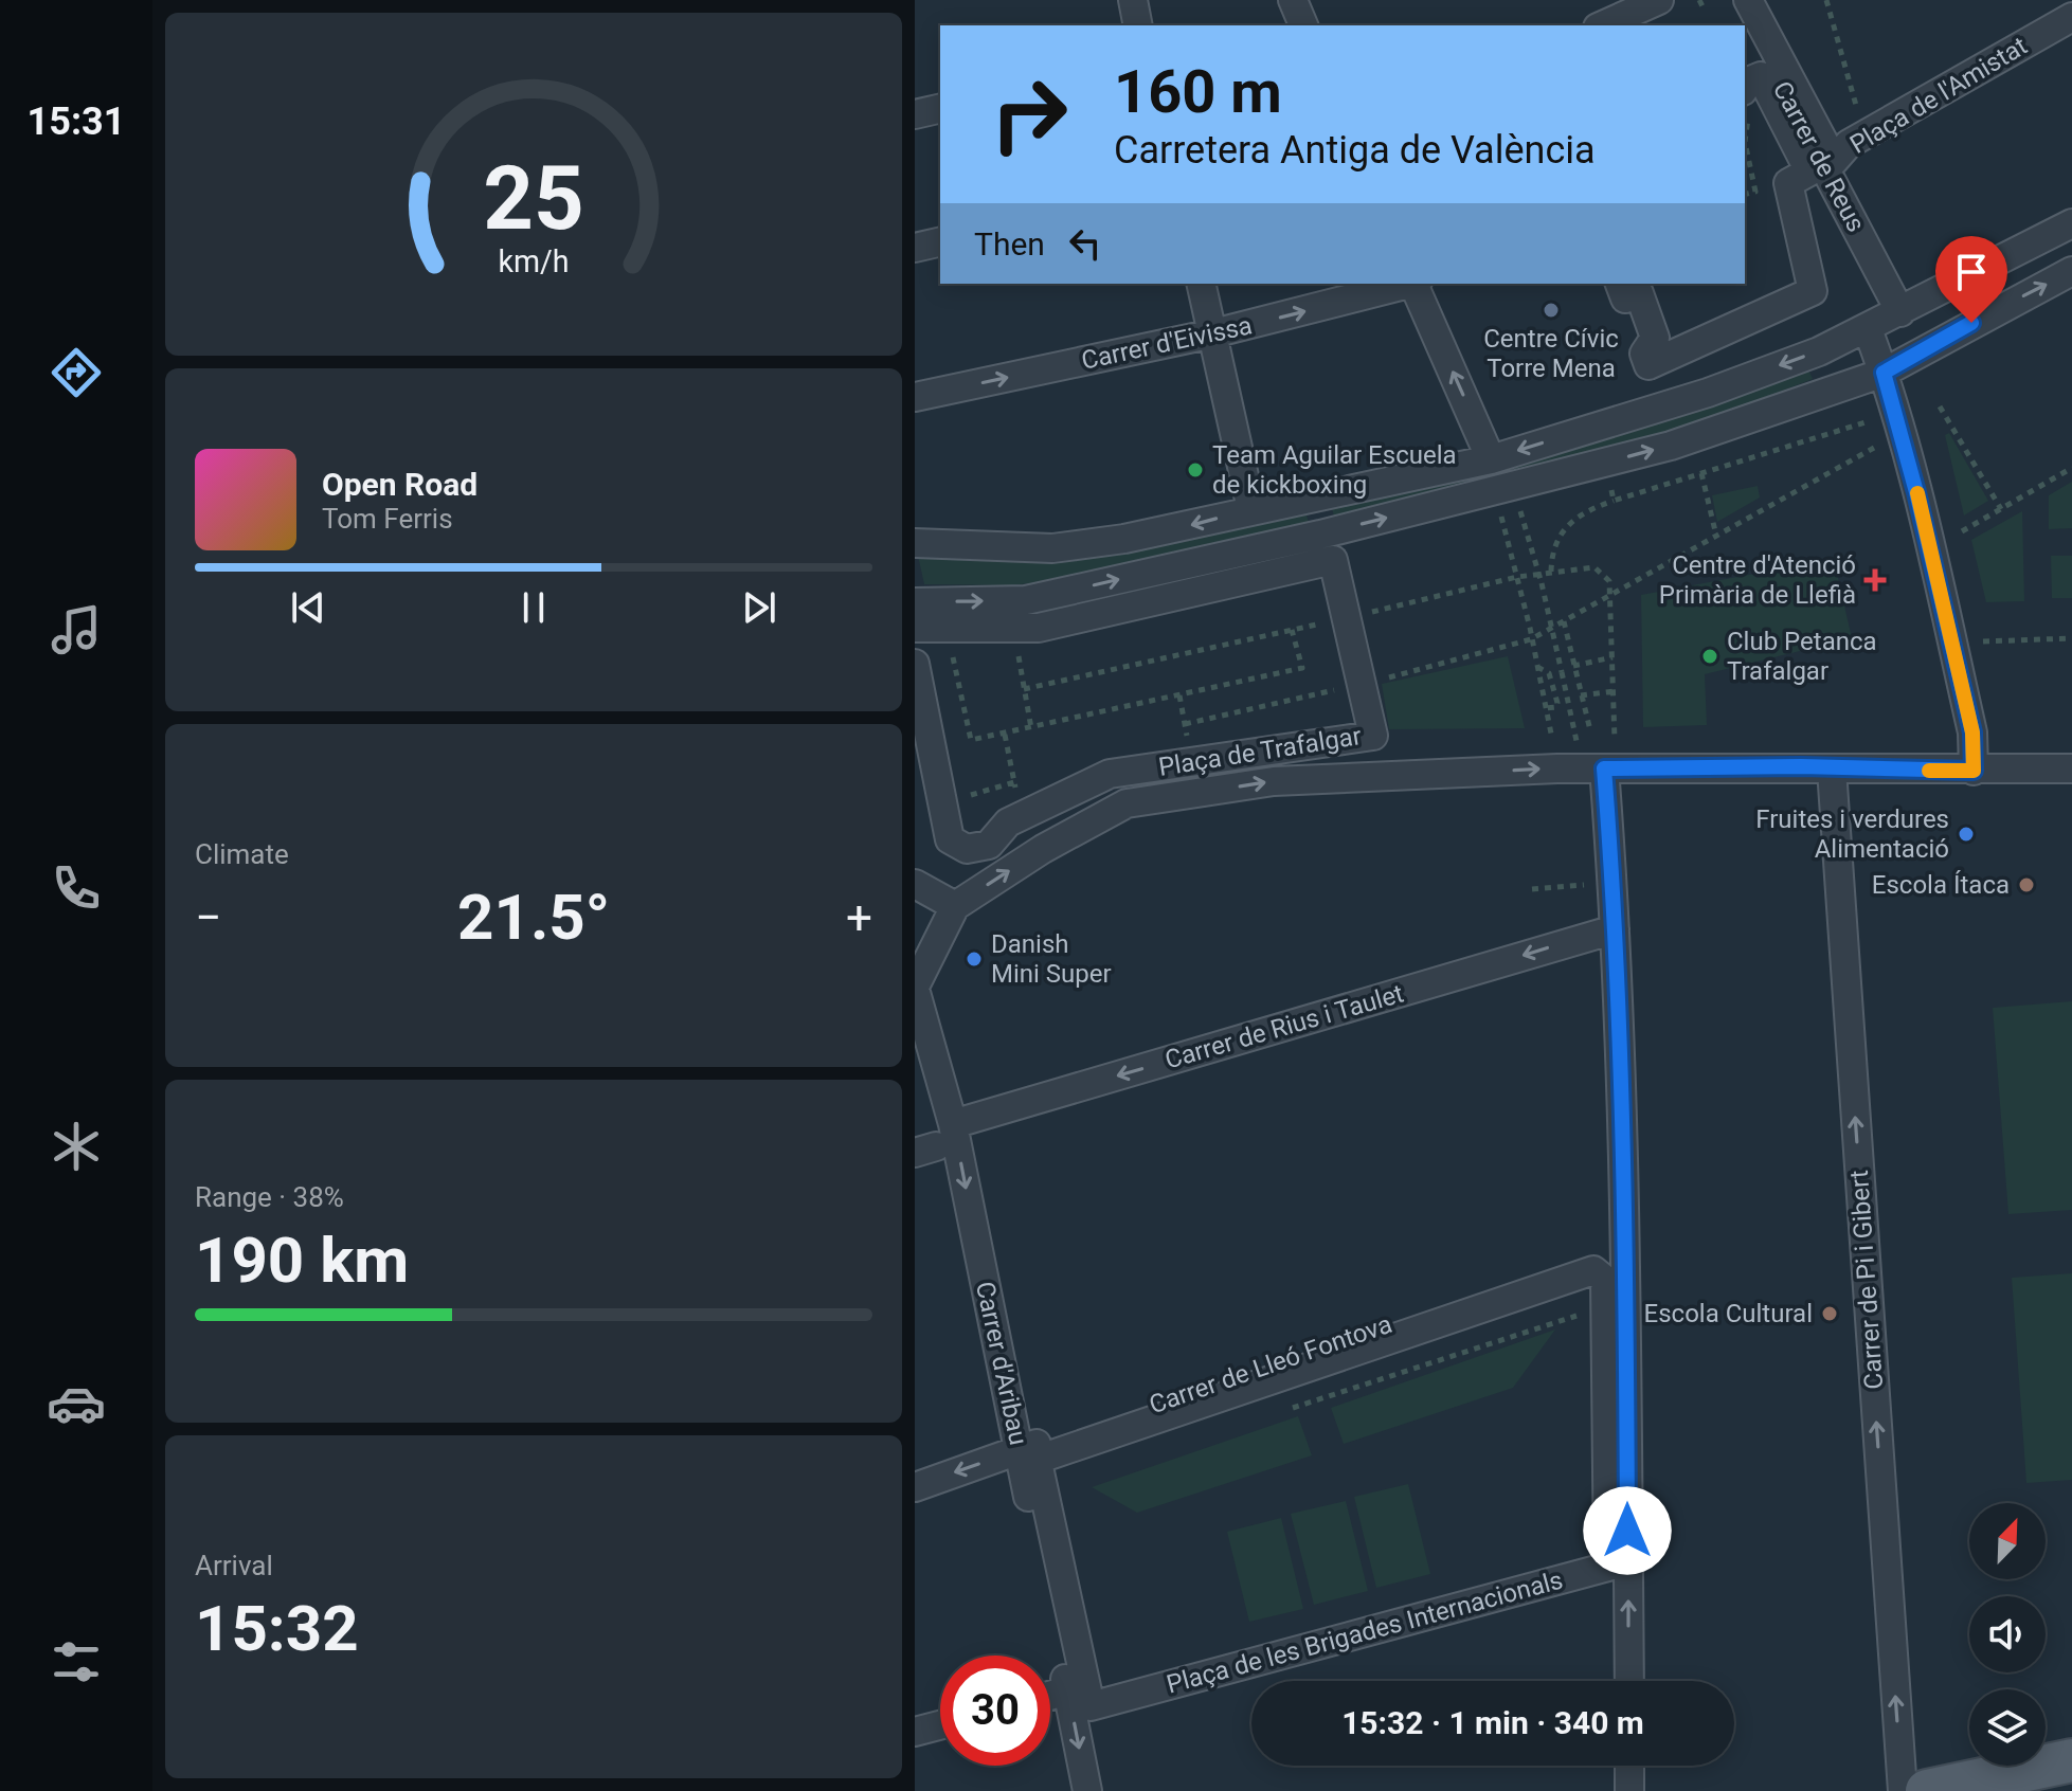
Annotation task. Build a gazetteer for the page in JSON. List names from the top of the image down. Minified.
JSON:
{"streets":{"street":["Plaça de l'Amistat","Carrer de Reus","Carrer d'Eivissa","Plaça de Trafalgar","Carrer de Rius i Taulet","Carrer de Pi i Gibert","Carrer d'Aribau","Carrer de Lleó Fontova","Plaça de les Brigades Internacionals"]},"crossings":[["Plaça de Trafalgar","Carrer de Pi i Gibert"],["Carrer de Rius i Taulet","Carrer d'Aribau"],["Carrer d'Aribau","Carrer de Lleó Fontova"]],"one_way":["Carrer de Rius i Taulet","Carrer d'Aribau"],"places":{"other":["Centre Cívic Torre Mena","Team Aguilar Escuela de kickboxing","Club Petanca Trafalgar","Fruites i verdures Alimentació","Escola Ítaca","Danish Mini Super","Escola Cultural"],"health":["Centre d'Atenció Primària de Llefià"]},"north":"top right","page":{"tabs":"15:31","turn":["160 m","Carretera Antiga de València"],"then":"Then","song":["Open Road","Tom Ferris"],"tile":["Climate",["Range · 38%","190 km"],["Arrival","15:32"]],"heat":["−","21.5°","+"],"limit":"30","trip":"15:32 · 1 min · 340 m","gauge":["25","km/h"]}}
